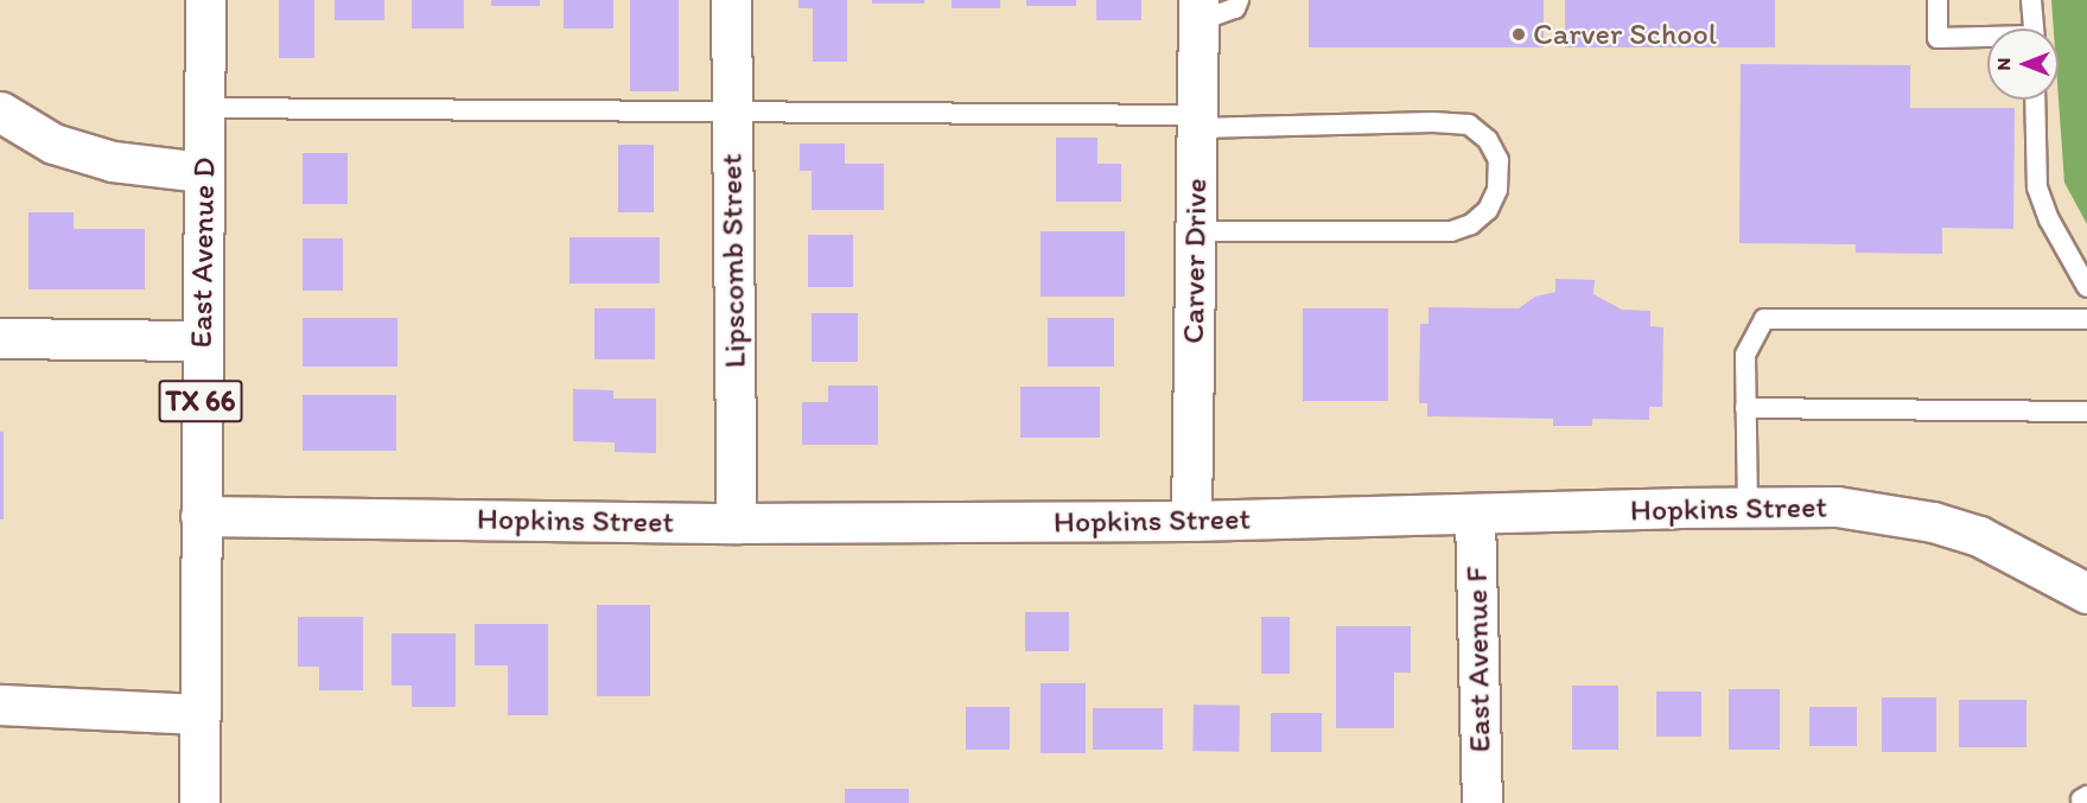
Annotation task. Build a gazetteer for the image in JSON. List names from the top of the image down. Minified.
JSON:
{"streets":{"street":["East Avenue D","Lipscomb Street","Carver Drive","TX 66","Hopkins Street","East Avenue F"]},"crossings":[["East Avenue D","Hopkins Street"],["Lipscomb Street","Hopkins Street"],["Carver Drive","Hopkins Street"],["Hopkins Street","East Avenue F"]],"places":["Carver School"],"north":"left"}
